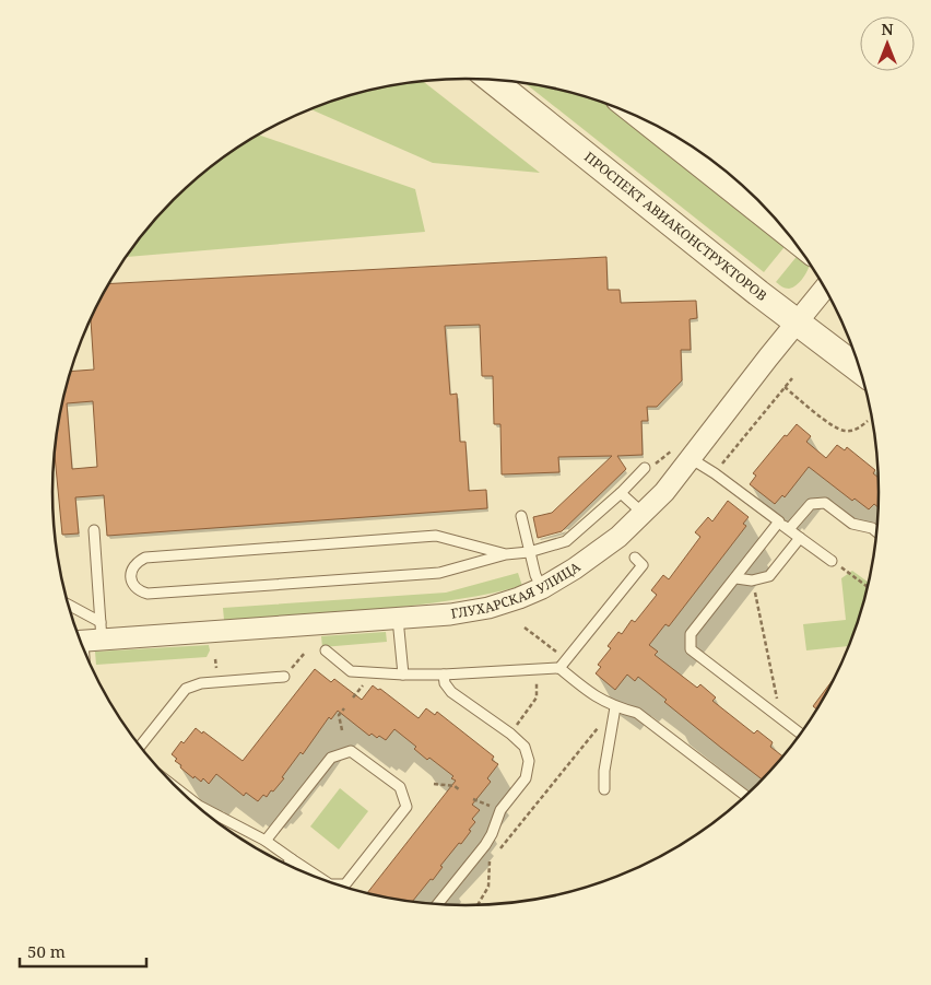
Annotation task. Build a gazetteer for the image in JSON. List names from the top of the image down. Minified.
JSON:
{"streets":{"street":["ПРОСПЕКТ АВИАКОНСТРУКТОРОВ","ГЛУХАРСКАЯ УЛИЦА"]},"crossings":[["ПРОСПЕКТ АВИАКОНСТРУКТОРОВ","ГЛУХАРСКАЯ УЛИЦА"]],"scale_bar":"50 m","north":"top"}
